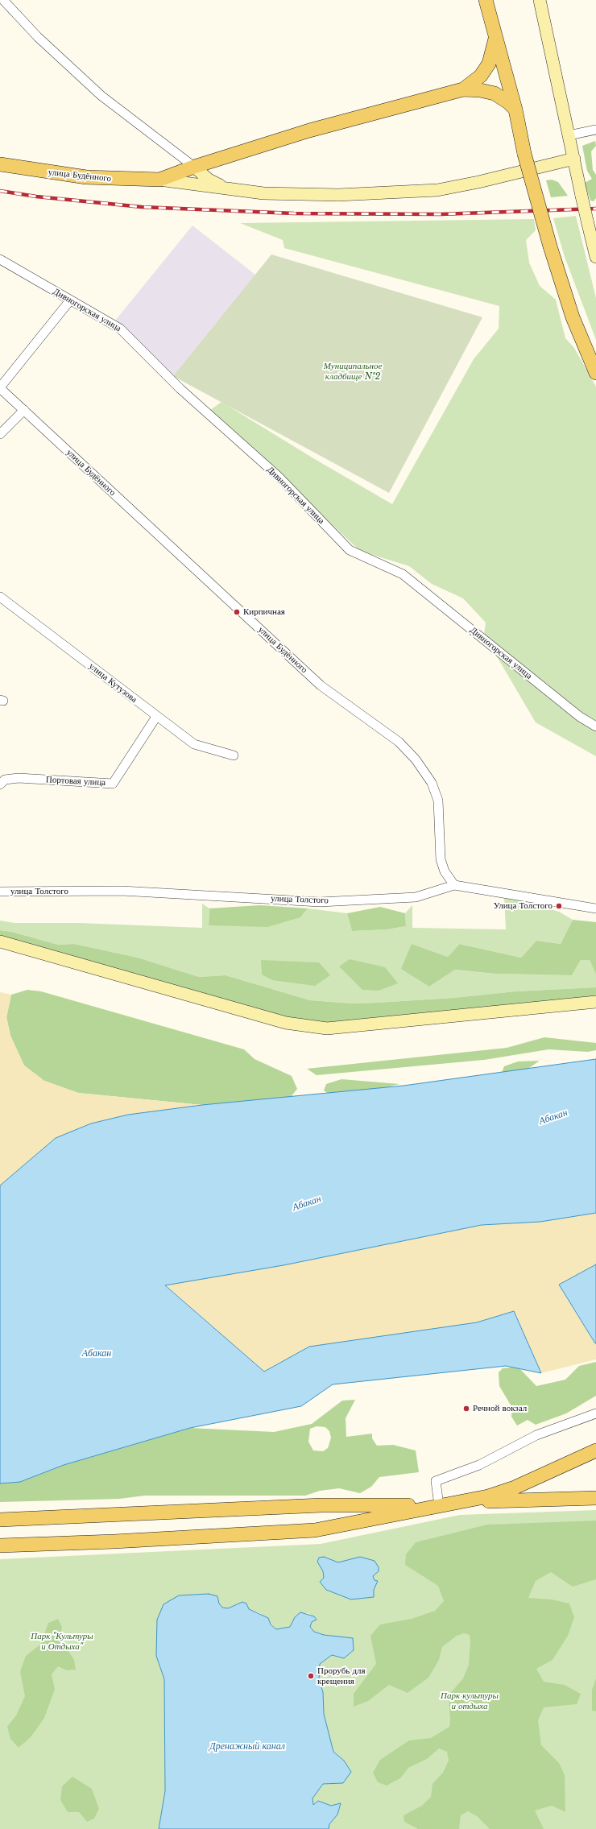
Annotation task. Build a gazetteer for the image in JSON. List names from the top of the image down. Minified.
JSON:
{"streets":{"main road":["улица Будённого"],"street":["Дивногорская улица","улица Кутузова","Портовая улица","улица Толстого"]},"crossings":[["улица Будённого","улица Толстого"],["улица Кутузова","Портовая улица"]],"water":["Абакан","Дренажный канал"],"parks":["Муниципальное кладбище №2","Парк \"Культуры и Отдыха\"","Парк культуры и отдыха"],"places":["Кирпичная","Улица Толстого","Речной вокзал","Прорубь для крещения"]}
